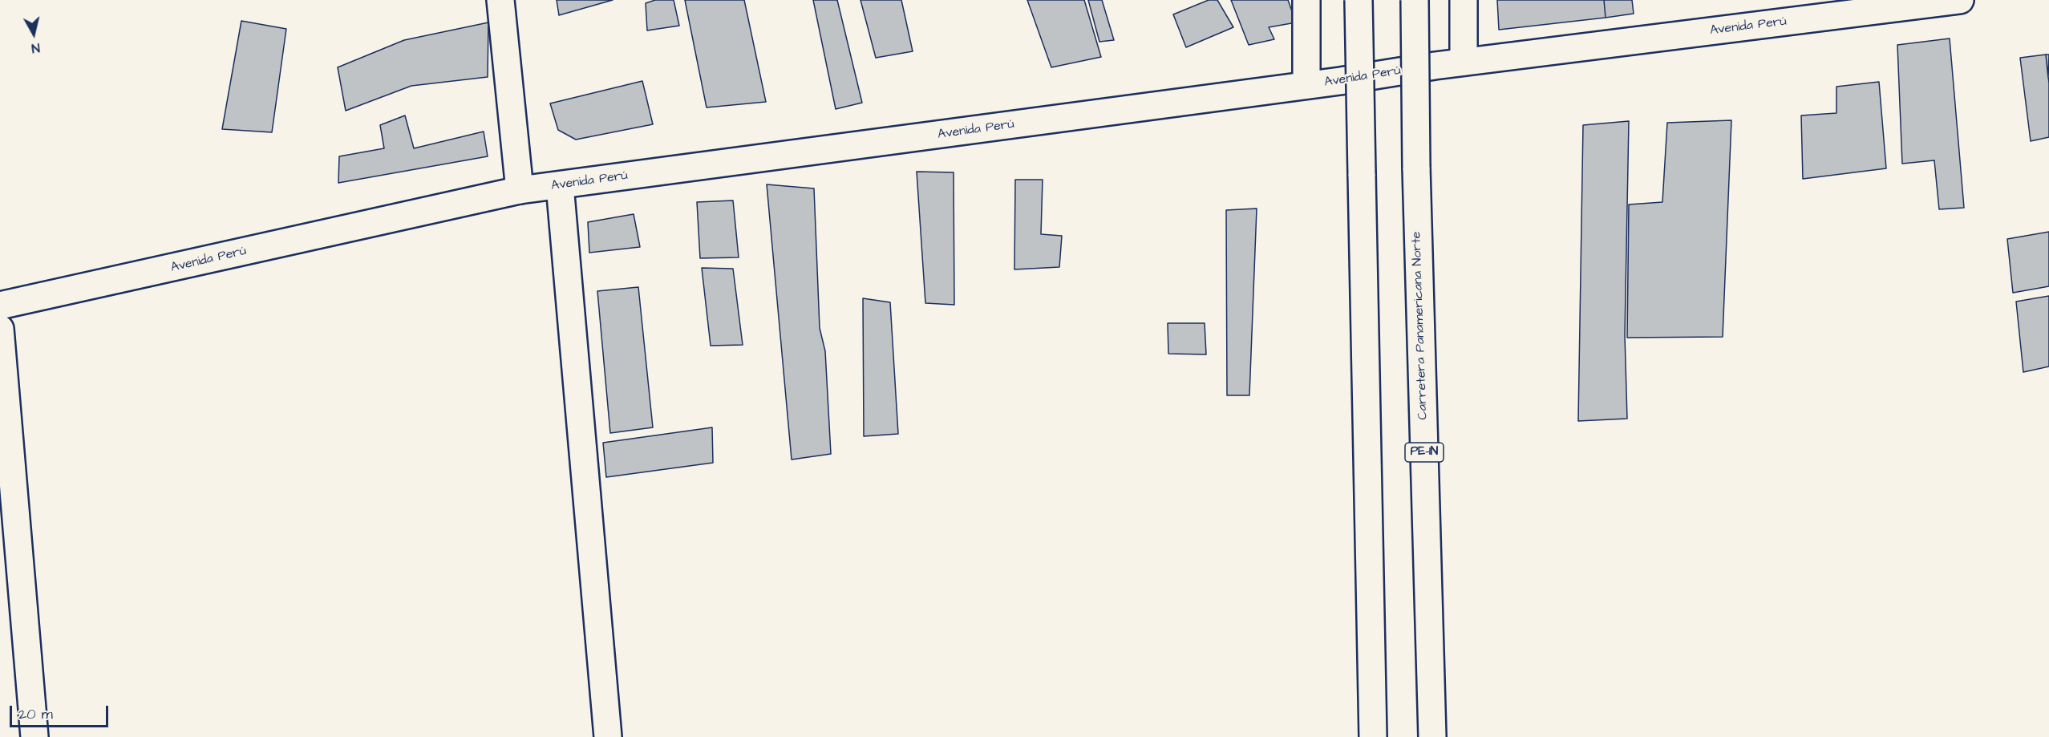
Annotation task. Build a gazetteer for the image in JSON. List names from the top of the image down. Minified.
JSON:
{"streets":{"main road":["Avenida Perú","Carretera Panamericana Norte","PE-1N"]},"scale_bar":"20 m","north":"bottom"}
